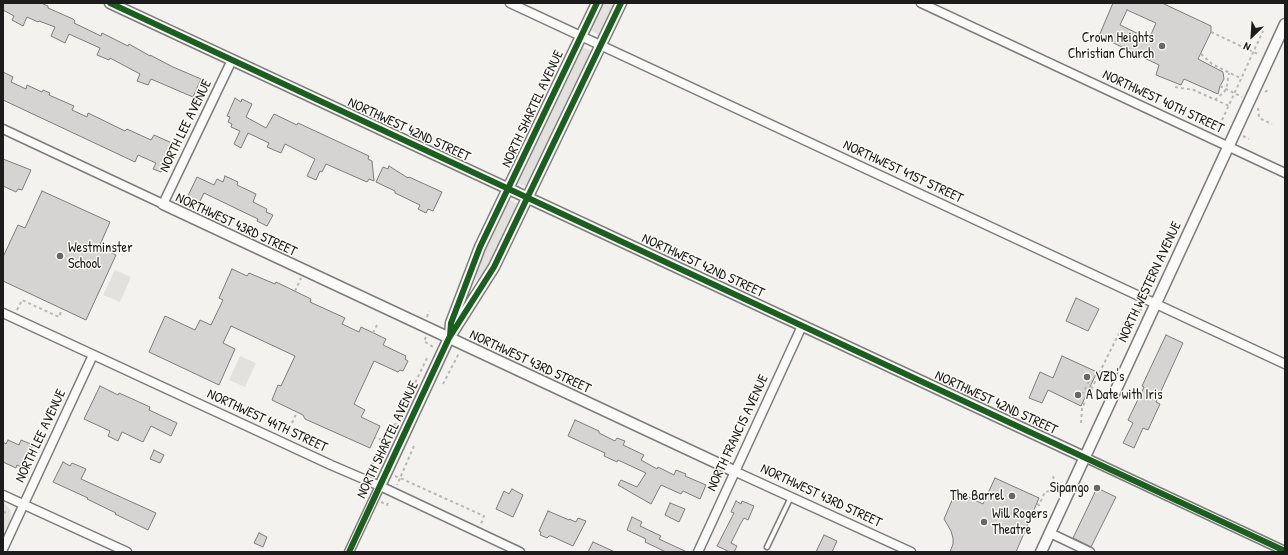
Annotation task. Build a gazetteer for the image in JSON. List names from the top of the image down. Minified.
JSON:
{"streets":{"street":["NORTHWEST 40TH STREET","NORTH SHARTEL AVENUE","NORTH LEE AVENUE","NORTHWEST 42ND STREET","NORTHWEST 41ST STREET","NORTHWEST 43RD STREET","NORTH WESTERN AVENUE","NORTHWEST 44TH STREET","NORTH FRANCIS AVENUE"]},"crossings":[["NORTHWEST 40TH STREET","NORTH WESTERN AVENUE"],["NORTH SHARTEL AVENUE","NORTHWEST 42ND STREET"],["NORTH SHARTEL AVENUE","NORTHWEST 41ST STREET"],["NORTH SHARTEL AVENUE","NORTHWEST 43RD STREET"],["NORTH SHARTEL AVENUE","NORTHWEST 44TH STREET"],["NORTH LEE AVENUE","NORTHWEST 42ND STREET"],["NORTH LEE AVENUE","NORTHWEST 43RD STREET"],["NORTH LEE AVENUE","NORTHWEST 44TH STREET"],["NORTHWEST 42ND STREET","NORTH WESTERN AVENUE"],["NORTHWEST 42ND STREET","NORTH FRANCIS AVENUE"],["NORTHWEST 41ST STREET","NORTH WESTERN AVENUE"],["NORTHWEST 43RD STREET","NORTH FRANCIS AVENUE"]],"places":["Crown Heights Christian Church","Westminster School","VZD's","A Date with Iris","Sipango","The Barrel","Will Rogers Theatre"],"north":"bottom left"}
